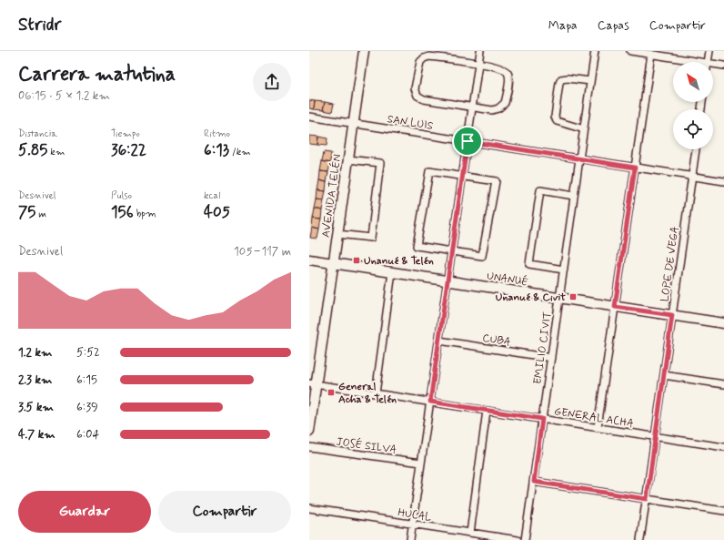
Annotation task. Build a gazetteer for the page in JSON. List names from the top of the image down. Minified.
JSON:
{"streets":{"street":["SAN LUIS","AVENIDA TELÉN","LOPE DE VEGA","UNANUÉ","CUBA","EMILIO CIVIT","GENERAL ACHA","JOSÉ SILVA","HUCAL"]},"crossings":[["SAN LUIS","AVENIDA TELÉN"],["SAN LUIS","LOPE DE VEGA"],["SAN LUIS","EMILIO CIVIT"],["AVENIDA TELÉN","UNANUÉ"],["AVENIDA TELÉN","GENERAL ACHA"],["LOPE DE VEGA","UNANUÉ"],["LOPE DE VEGA","GENERAL ACHA"],["UNANUÉ","EMILIO CIVIT"],["CUBA","EMILIO CIVIT"],["EMILIO CIVIT","GENERAL ACHA"]],"places":{"transit":["Unanué & Telén","Unanué & Civit","General Acha & Telén"]},"north":"top left","page":{"header":"Stridr","nav":["Mapa","Capas","Compartir"],"heading":["Carrera matutina","06:15 · 5 × 1.2 km"],"stats":[["Distancia","5.85 km"],["Tiempo","36:22"],["Ritmo","6:13 /km"],["Desnivel","75 m"],["Pulso","156 bpm"],["kcal","405"]],"chart":["Desnivel","105–117 m"],"list":[{"name":"1.2 km","note":"5:52"},{"name":"2.3 km","note":"6:15"},{"name":"3.5 km","note":"6:39"},{"name":"4.7 km","note":"6:04"}],"buttons":["Guardar","Compartir"]}}
